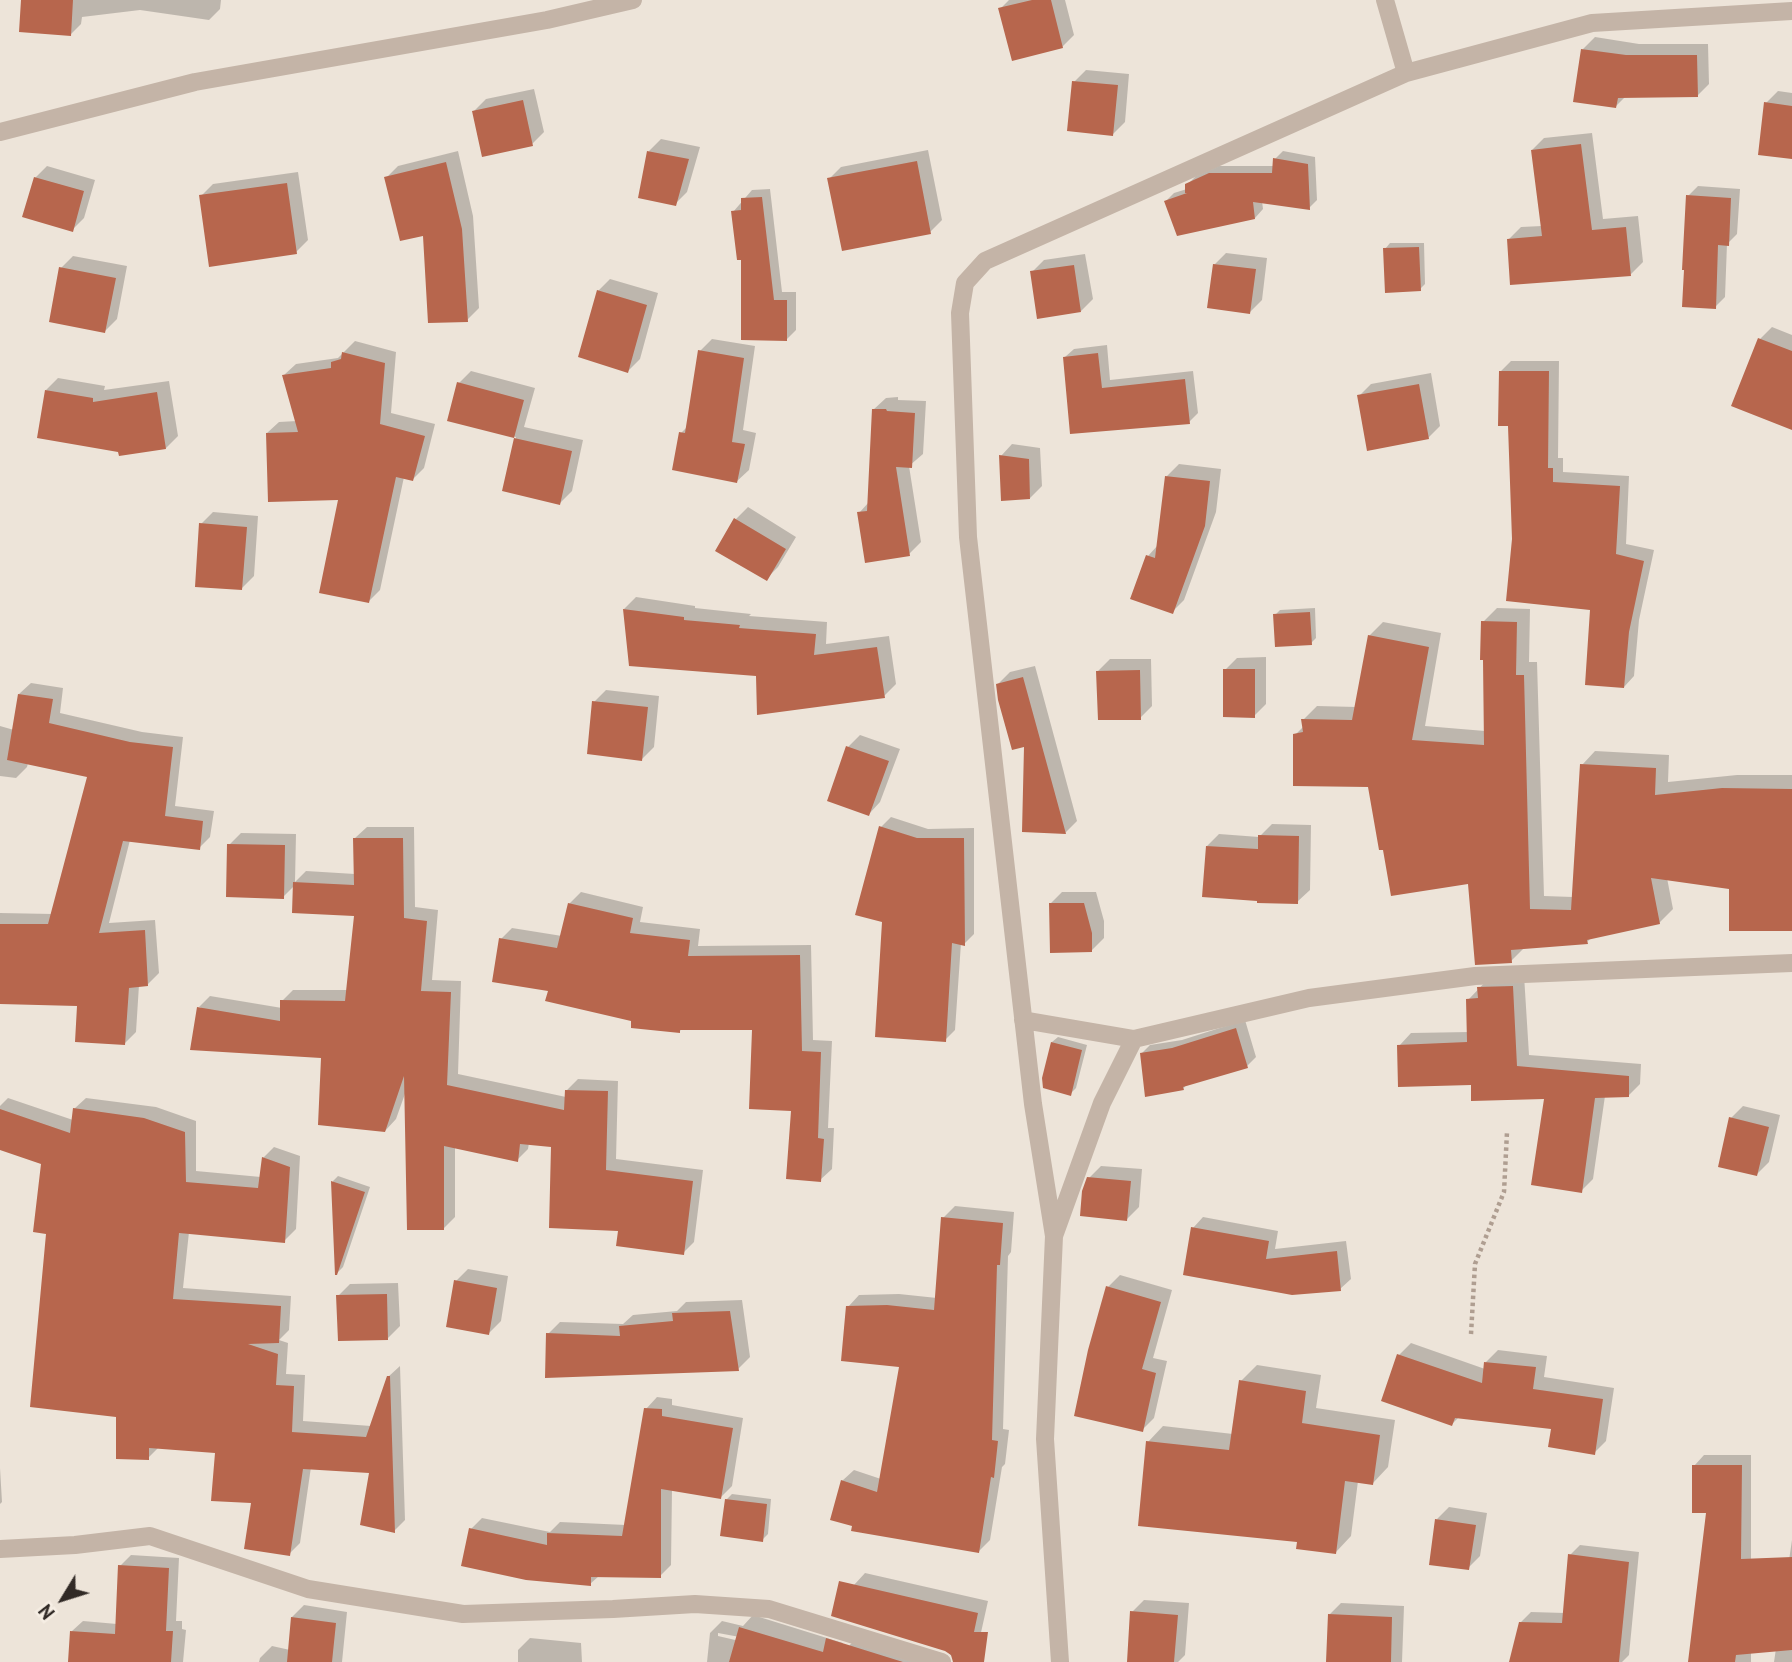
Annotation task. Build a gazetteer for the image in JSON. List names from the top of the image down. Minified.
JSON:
{"north":"bottom left"}
